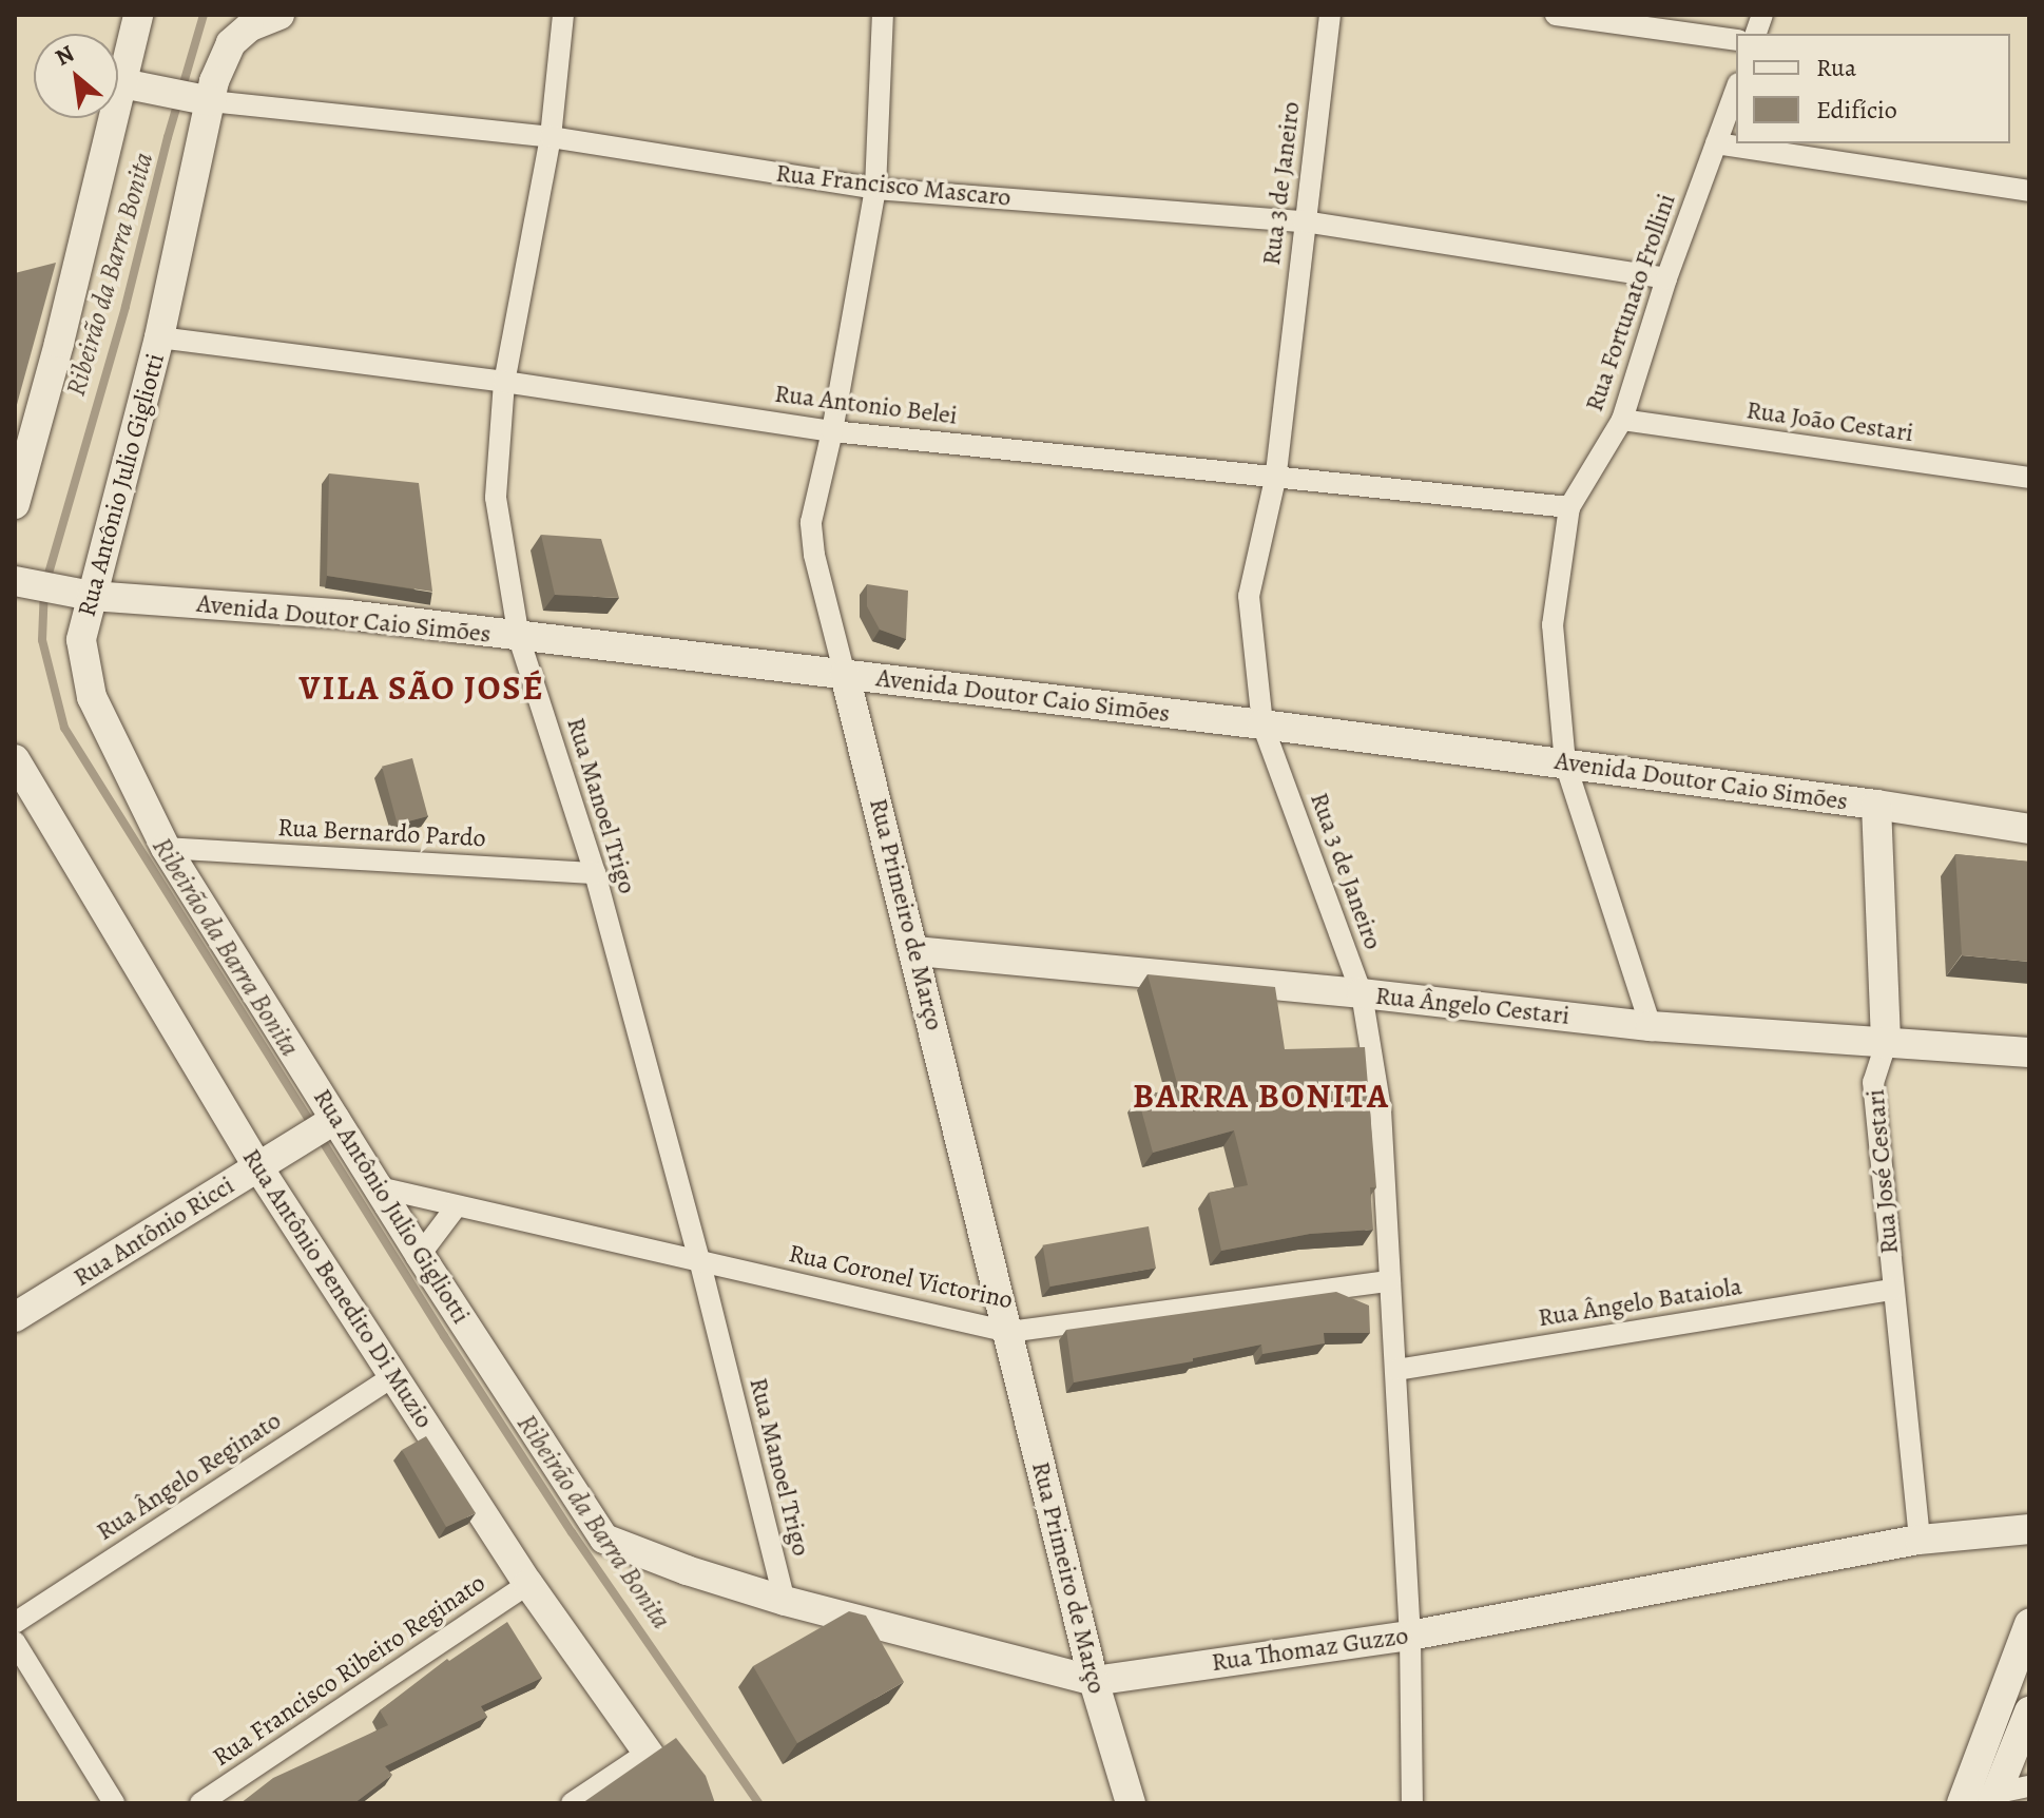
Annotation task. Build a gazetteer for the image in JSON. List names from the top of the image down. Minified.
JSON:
{"streets":{"street":["Rua 3 de Janeiro","Rua Francisco Mascaro","Rua Fortunato Frollini","Rua Antonio Belei","Rua João Cestari","Rua Antônio Julio Gigliotti","Avenida Doutor Caio Simões","Rua Manoel Trigo","Rua Bernardo Pardo","Rua Primeiro de Março","Rua Ângelo Cestari","Rua José Cestari","Rua Antônio Ricci","Rua Coronel Victorino","Rua Antônio Benedito Di Muzio","Rua Ângelo Bataiola","Rua Ângelo Reginato","Rua Thomaz Guzzo","Rua Francisco Ribeiro Reginato"]},"crossings":[["Rua 3 de Janeiro","Rua Francisco Mascaro"],["Rua 3 de Janeiro","Rua Antonio Belei"],["Rua 3 de Janeiro","Avenida Doutor Caio Simões"],["Rua 3 de Janeiro","Rua Ângelo Cestari"],["Rua 3 de Janeiro","Rua Coronel Victorino"],["Rua 3 de Janeiro","Rua Ângelo Bataiola"],["Rua 3 de Janeiro","Rua Thomaz Guzzo"],["Rua Francisco Mascaro","Rua Fortunato Frollini"],["Rua Francisco Mascaro","Rua Antônio Julio Gigliotti"],["Rua Francisco Mascaro","Rua Manoel Trigo"],["Rua Francisco Mascaro","Rua Primeiro de Março"],["Rua Fortunato Frollini","Rua Antonio Belei"],["Rua Fortunato Frollini","Rua João Cestari"],["Rua Fortunato Frollini","Avenida Doutor Caio Simões"],["Rua Fortunato Frollini","Rua Ângelo Cestari"],["Rua Antonio Belei","Rua Antônio Julio Gigliotti"],["Rua Antonio Belei","Rua Manoel Trigo"],["Rua Antonio Belei","Rua Primeiro de Março"],["Rua Antônio Julio Gigliotti","Avenida Doutor Caio Simões"],["Rua Antônio Julio Gigliotti","Rua Bernardo Pardo"],["Rua Antônio Julio Gigliotti","Rua Antônio Ricci"],["Rua Antônio Julio Gigliotti","Rua Coronel Victorino"],["Rua Antônio Julio Gigliotti","Rua Thomaz Guzzo"],["Avenida Doutor Caio Simões","Rua Manoel Trigo"],["Avenida Doutor Caio Simões","Rua Primeiro de Março"],["Avenida Doutor Caio Simões","Rua José Cestari"],["Rua Manoel Trigo","Rua Bernardo Pardo"],["Rua Manoel Trigo","Rua Coronel Victorino"],["Rua Manoel Trigo","Rua Thomaz Guzzo"],["Rua Primeiro de Março","Rua Ângelo Cestari"],["Rua Primeiro de Março","Rua Coronel Victorino"],["Rua Primeiro de Março","Rua Thomaz Guzzo"],["Rua Ângelo Cestari","Rua José Cestari"],["Rua José Cestari","Rua Ângelo Bataiola"],["Rua José Cestari","Rua Thomaz Guzzo"],["Rua Antônio Ricci","Rua Antônio Benedito Di Muzio"],["Rua Antônio Benedito Di Muzio","Rua Ângelo Reginato"],["Rua Antônio Benedito Di Muzio","Rua Francisco Ribeiro Reginato"]],"districts":["VILA SÃO JOSÉ","BARRA BONITA"],"water":["Ribeirão da Barra Bonita"],"legend":["Rua","Edifício"],"north":"top left"}
